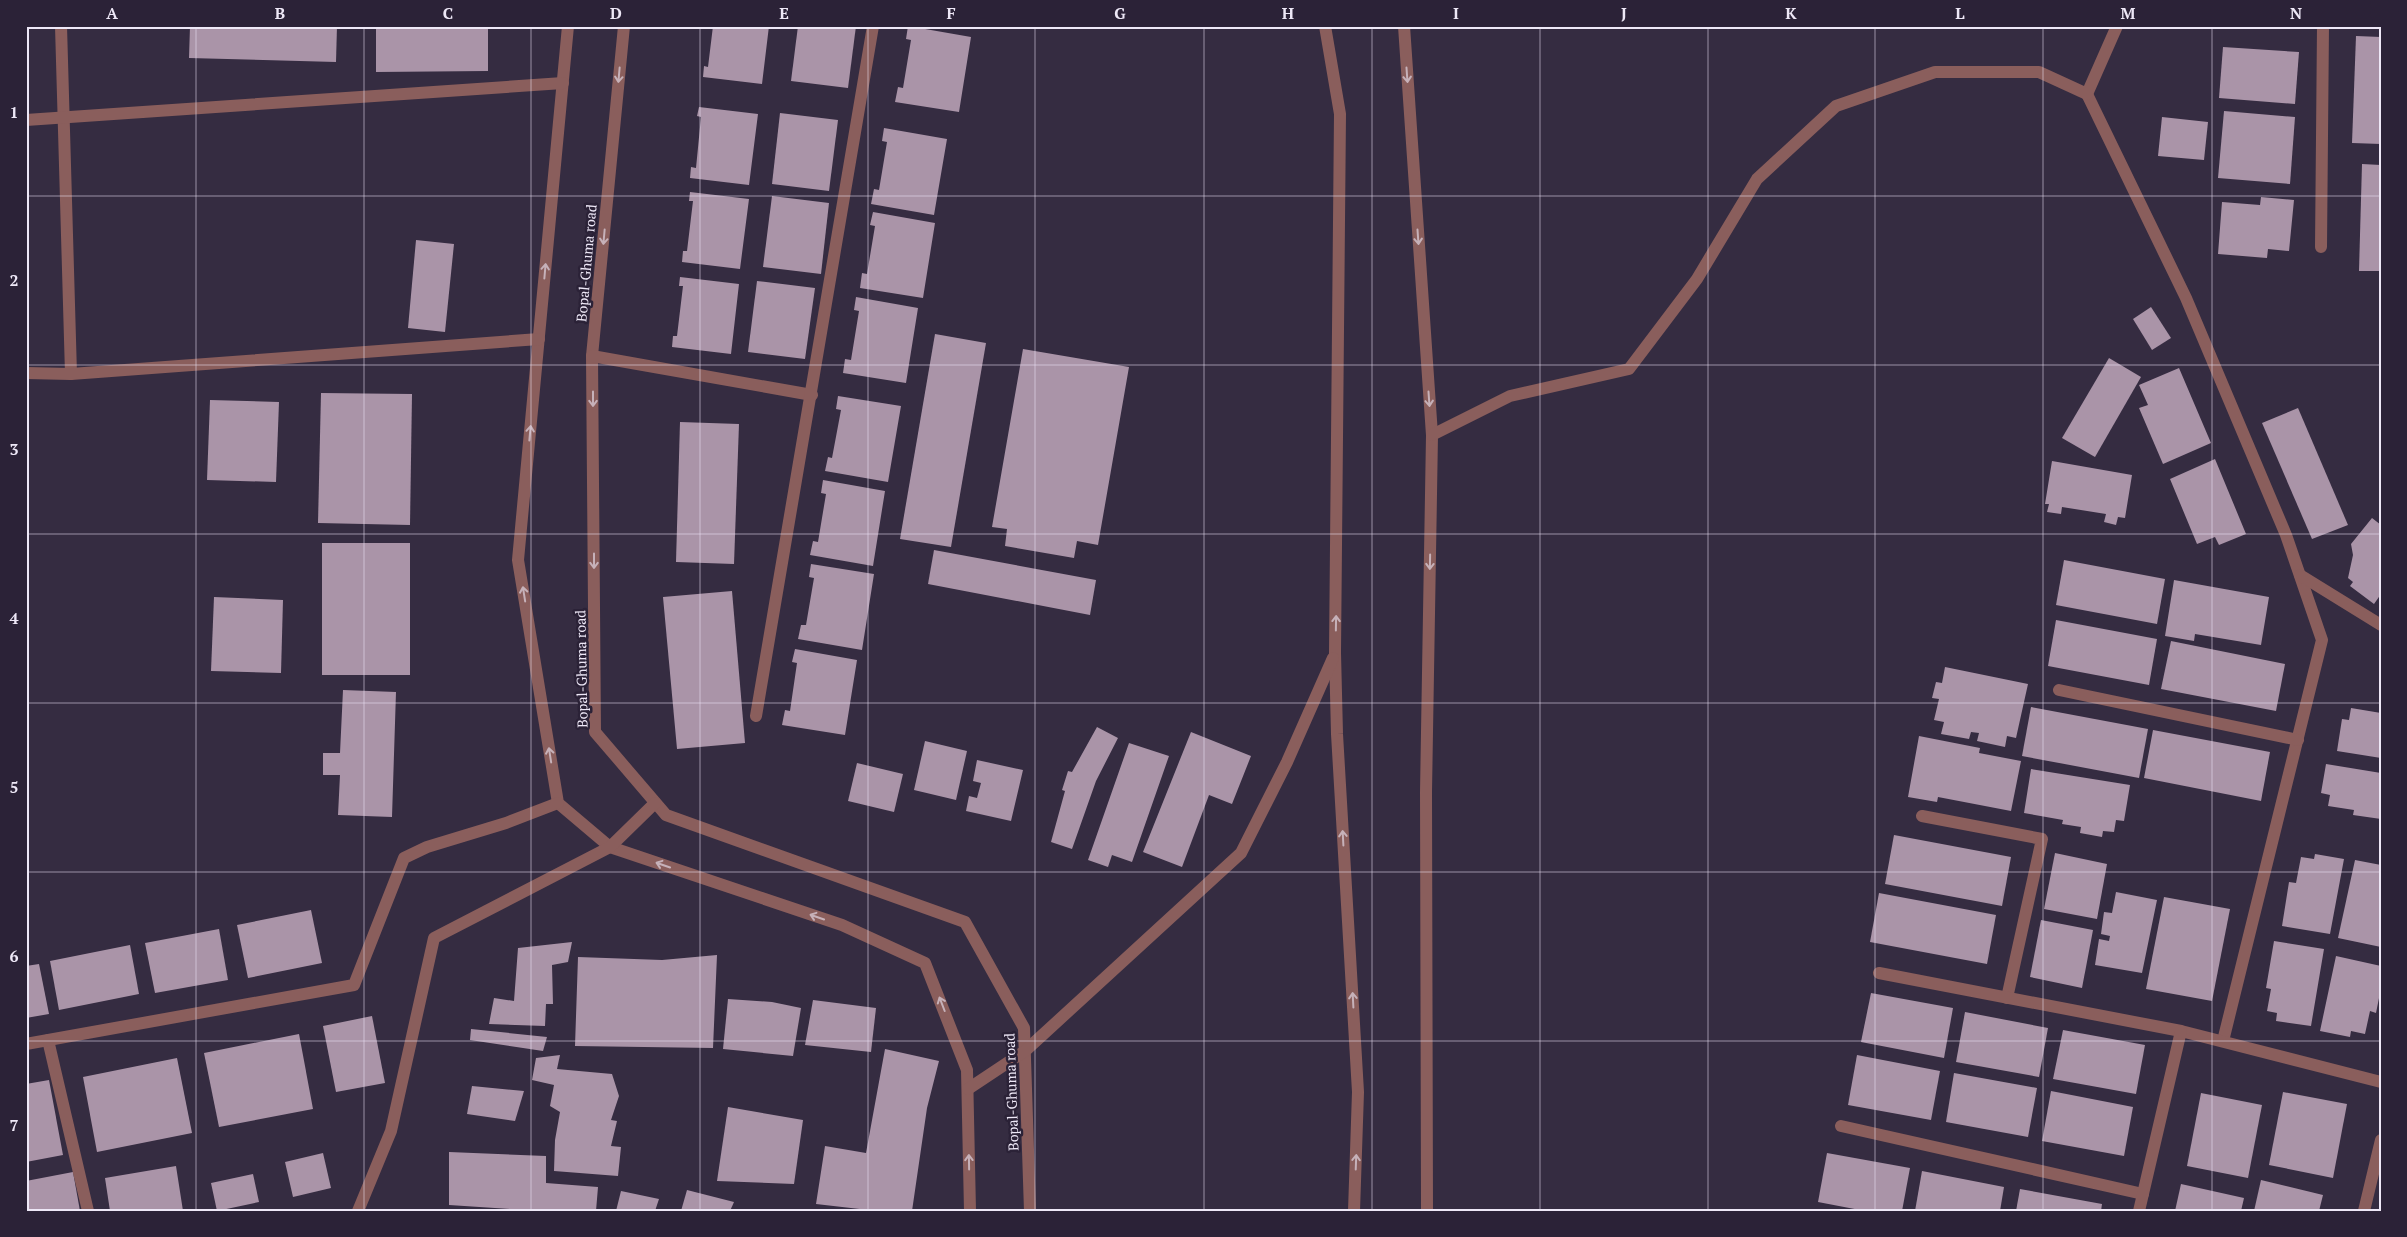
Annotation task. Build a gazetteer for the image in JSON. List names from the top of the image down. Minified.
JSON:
{"streets":{"street":["Bopal-Ghuma road"]},"grid":{"columns":["A","B","C","D","E","F","G","H","I","J","K","L","M","N"],"rows":["1","2","3","4","5","6","7"]}}
